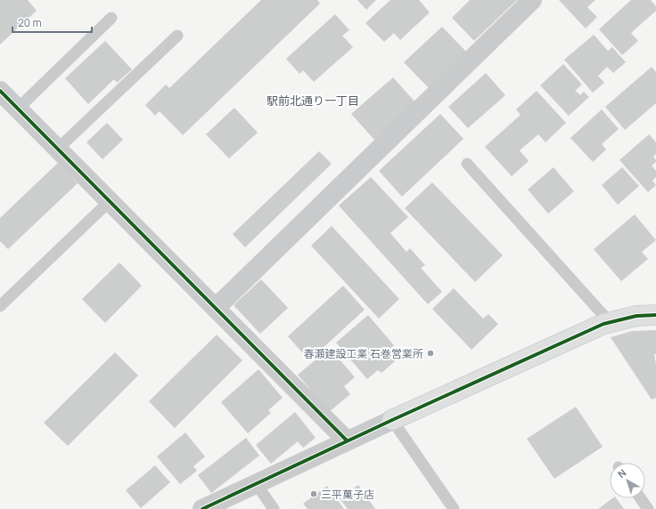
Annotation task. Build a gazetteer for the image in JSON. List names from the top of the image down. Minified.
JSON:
{"districts":["駅前北通り一丁目"],"places":["春瀬建設工業 石巻営業所","三平菓子店"],"scale_bar":"20 m","north":"top left"}
